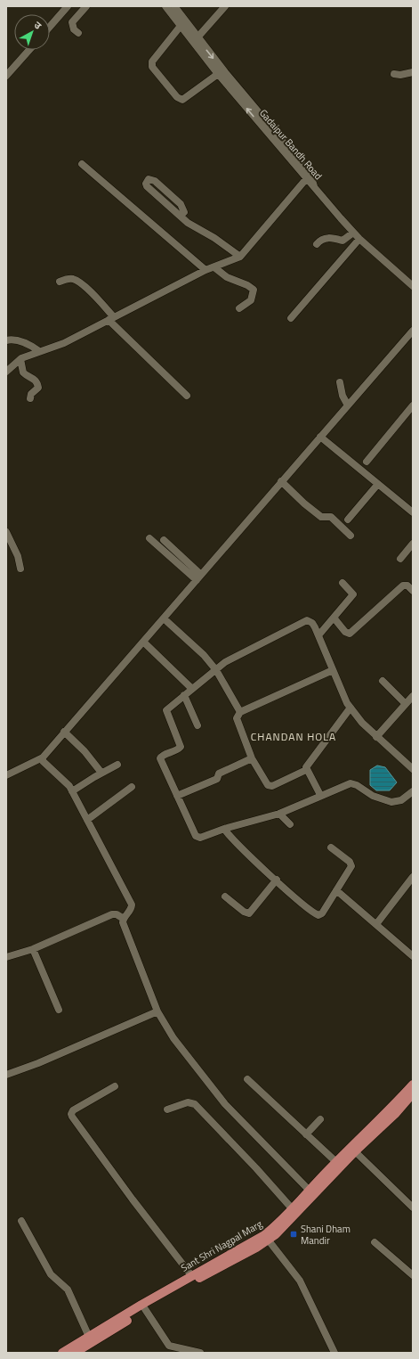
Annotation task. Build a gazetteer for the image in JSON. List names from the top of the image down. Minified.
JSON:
{"streets":{"main road":["Sant Shri Nagpal Marg"],"street":["Gadaipur Bandh Road"]},"districts":["CHANDAN HOLA"],"places":{"transit":["Shani Dham Mandir"]},"north":"top right"}
